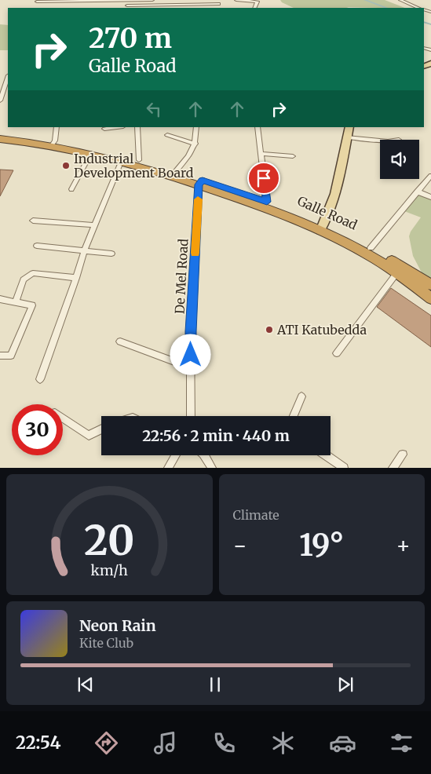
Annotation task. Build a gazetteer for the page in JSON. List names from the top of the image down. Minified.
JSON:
{"streets":{"highway":["Galle Road"],"street":["De Mel Road"]},"crossings":[["Galle Road","De Mel Road"]],"places":["Industrial Development Board","ATI Katubedda"],"page":{"turn":["270 m","Galle Road"],"limit":"30","trip":"22:56 · 2 min · 440 m","tile":"Climate","heat":["−","19°","+"],"song":["Neon Rain","Kite Club"],"tabs":"22:54","gauge":["20","km/h"]}}
